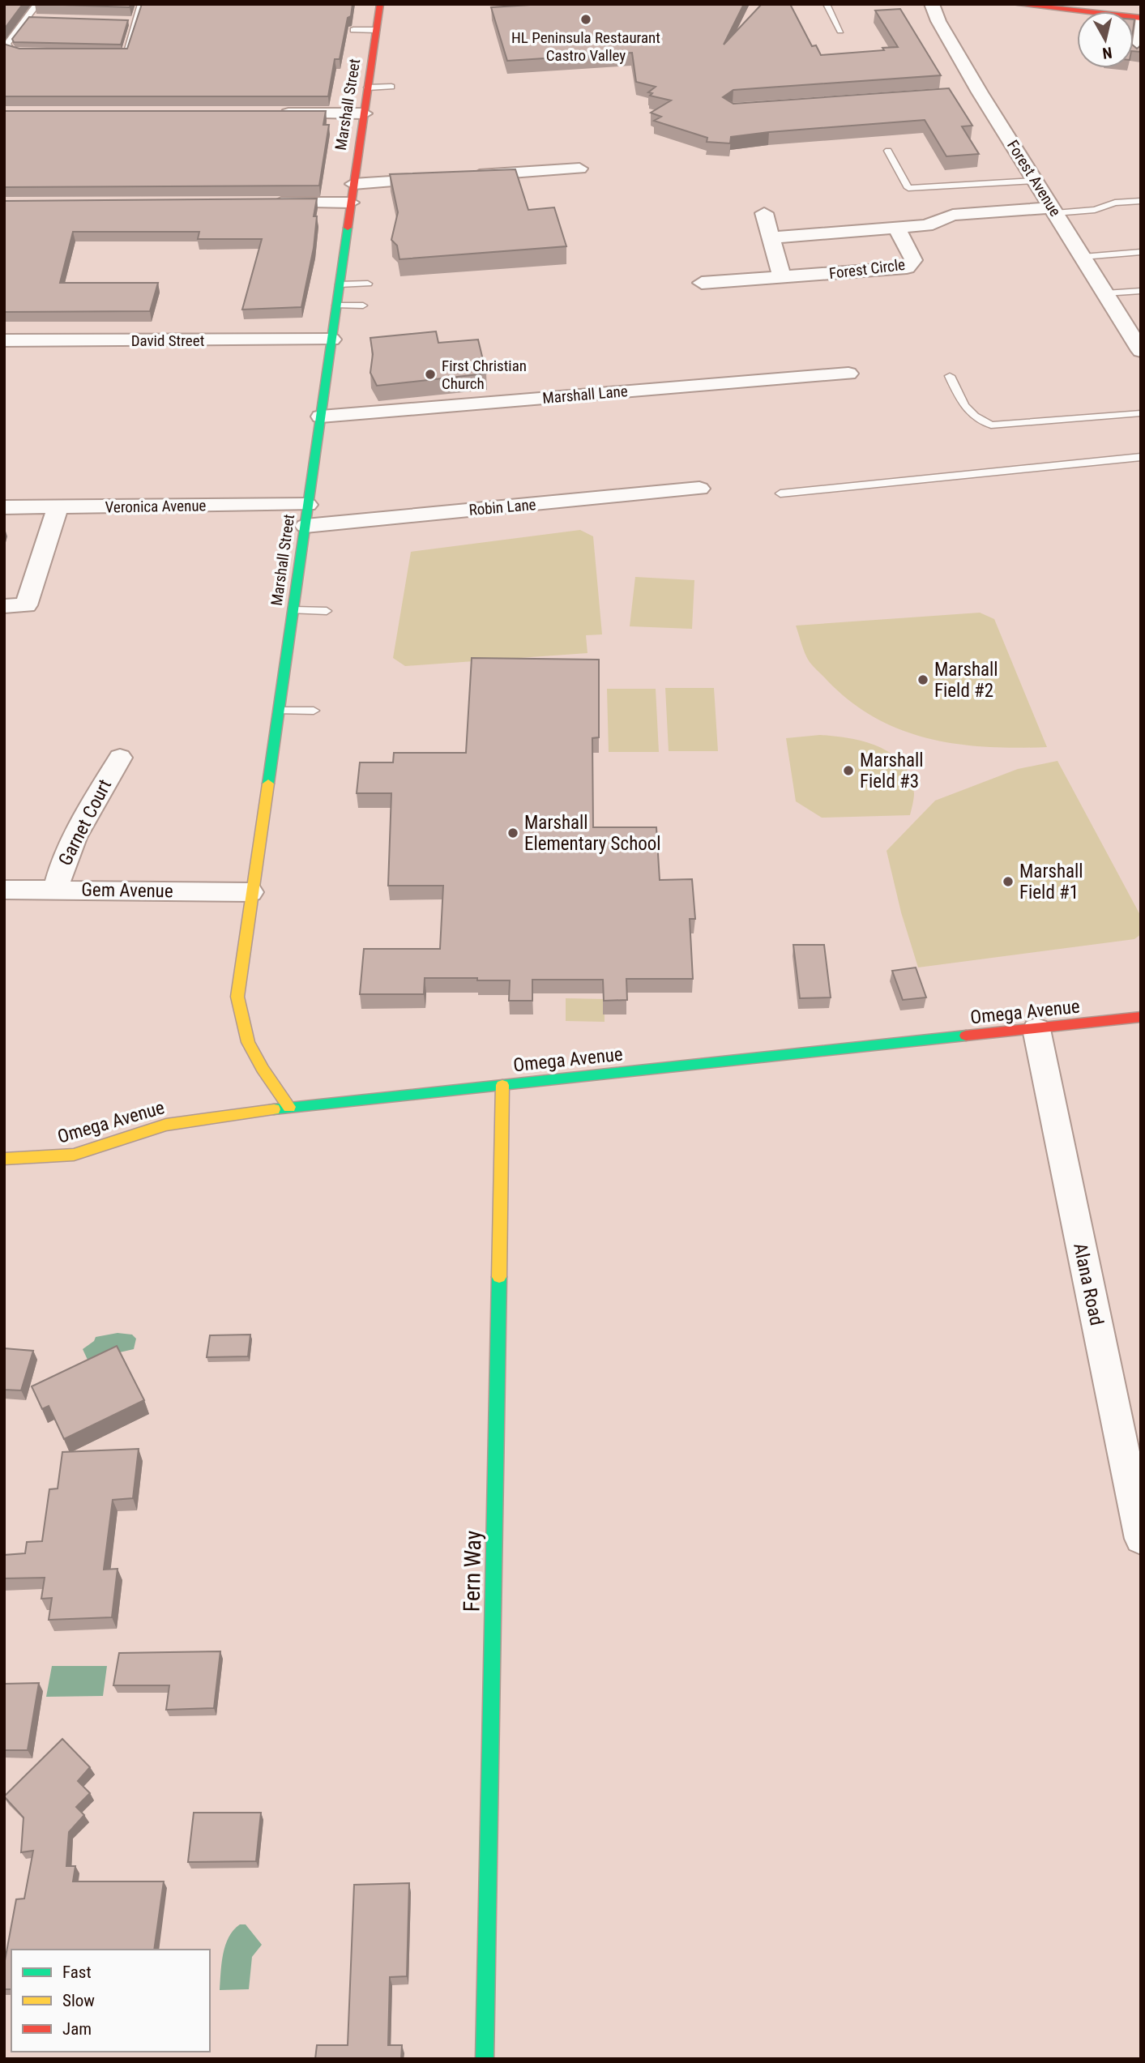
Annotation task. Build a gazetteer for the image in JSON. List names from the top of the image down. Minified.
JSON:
{"streets":{"street":["Marshall Street","Forest Avenue","Forest Circle","David Street","Marshall Lane","Veronica Avenue","Robin Lane","Garnet Court","Gem Avenue","Omega Avenue","Alana Road","Fern Way"]},"crossings":[["Marshall Street","David Street"],["Marshall Street","Marshall Lane"],["Marshall Street","Veronica Avenue"],["Marshall Street","Robin Lane"],["Marshall Street","Gem Avenue"],["Marshall Street","Omega Avenue"],["Garnet Court","Gem Avenue"],["Omega Avenue","Alana Road"],["Omega Avenue","Fern Way"]],"places":["HL Peninsula Restaurant Castro Valley","First Christian Church","Marshall Field #2","Marshall Field #3","Marshall Elementary School","Marshall Field #1"],"legend":["Fast","Slow","Jam"],"north":"bottom"}
